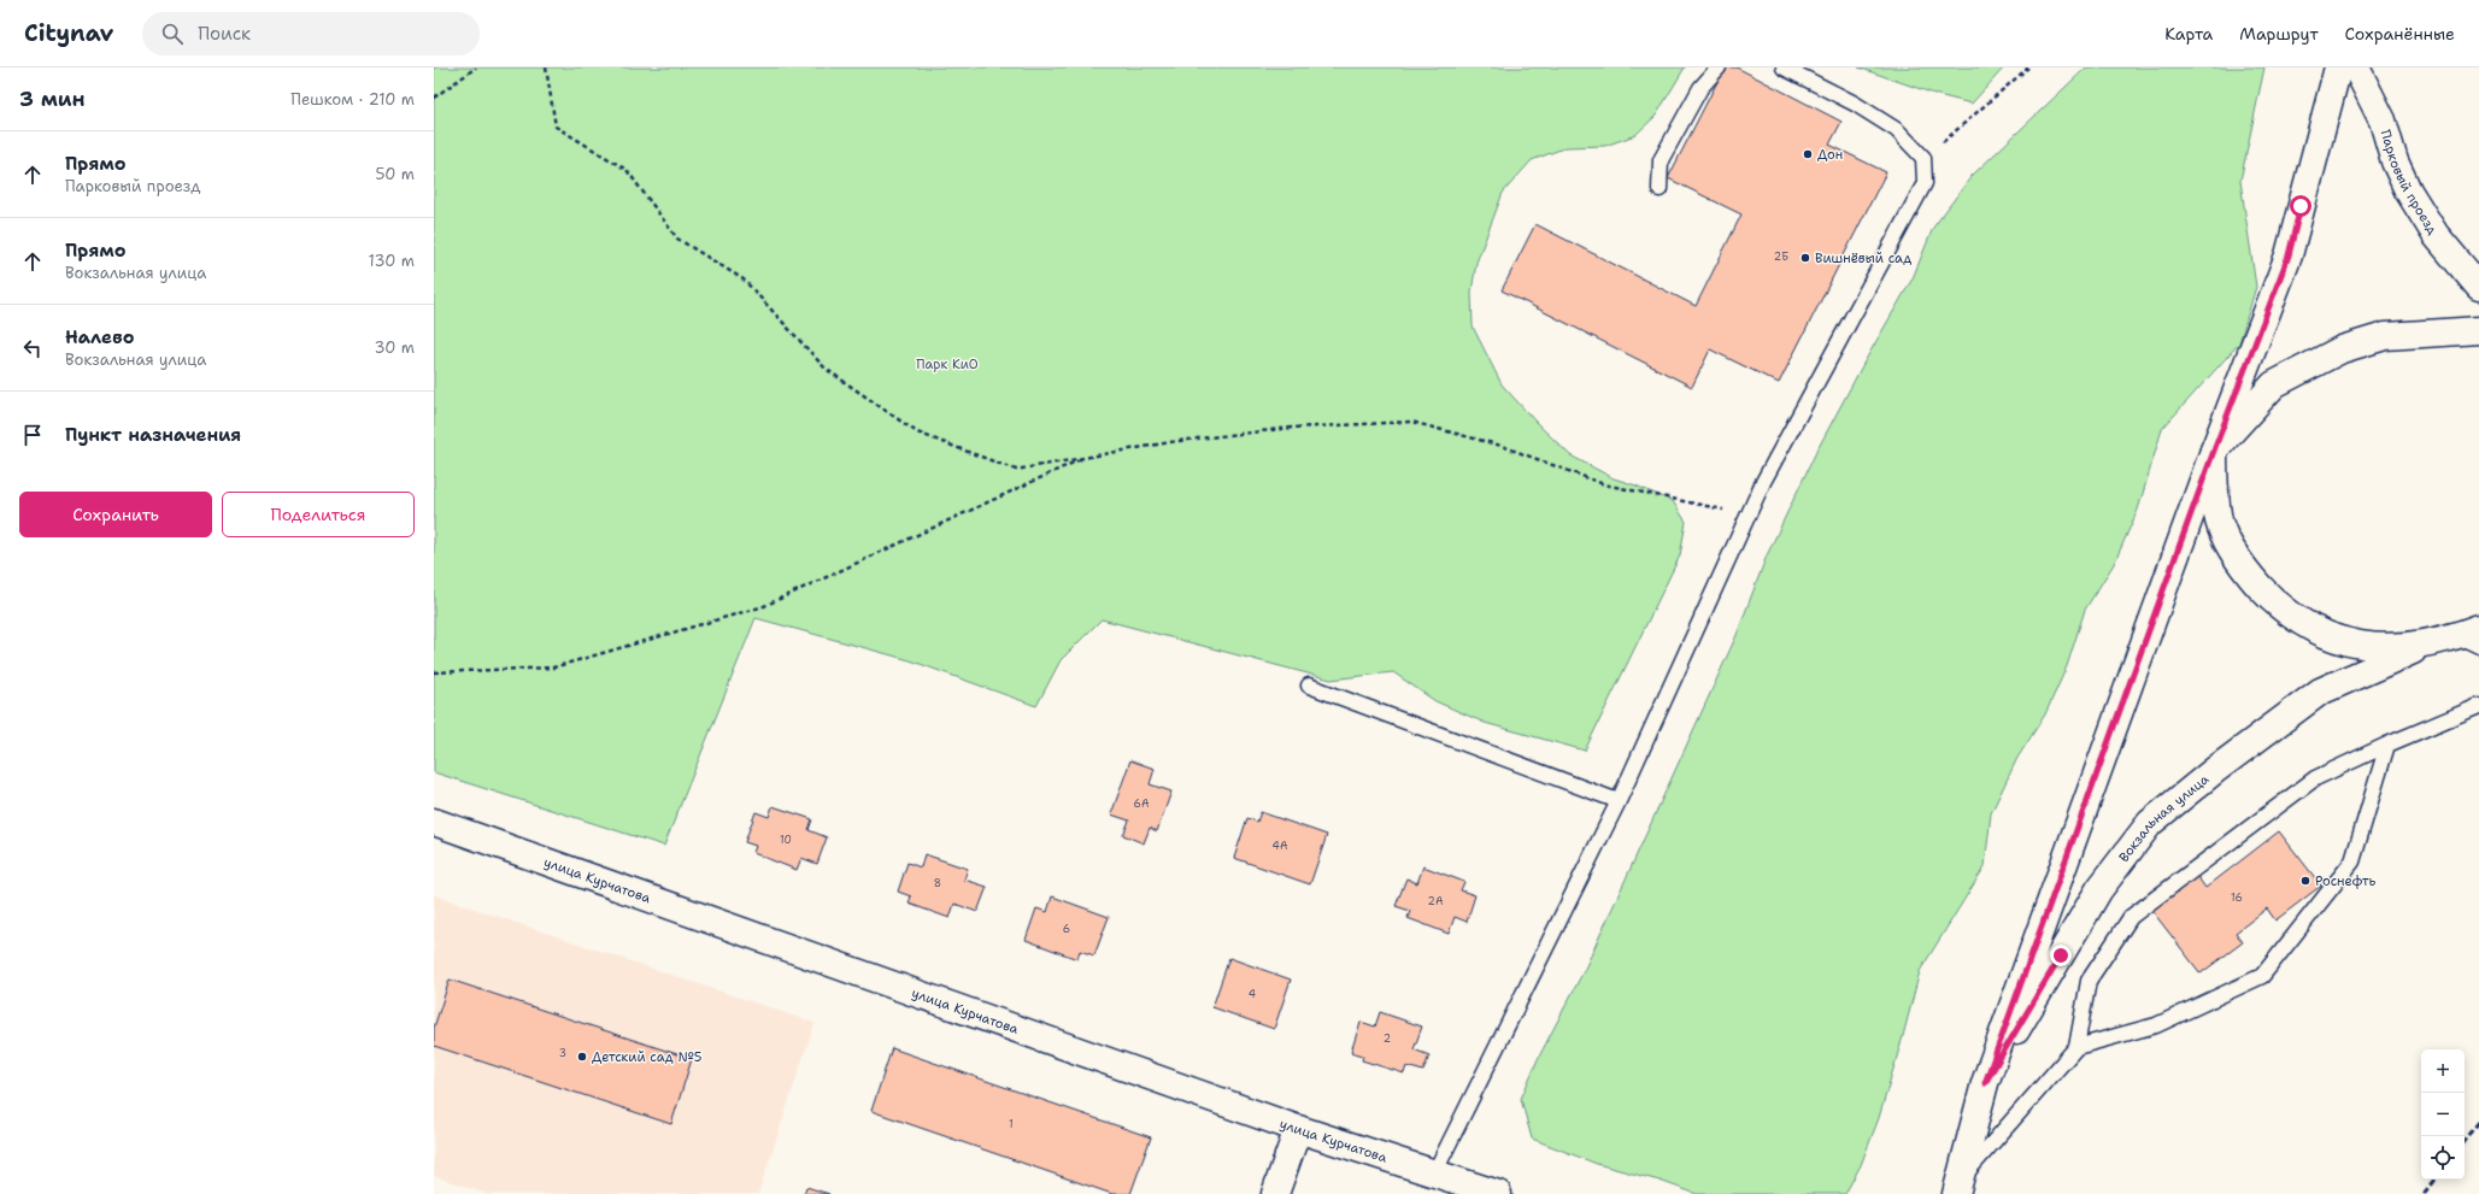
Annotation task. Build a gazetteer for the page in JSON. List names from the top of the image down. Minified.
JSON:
{"streets":{"main road":["Парковый проезд","Вокзальная улица","улица Курчатова"]},"parks":["Парк КиО"],"places":["Дон","Вишнёвый сад","Роснефть","Детский сад №5"],"house_numbers":["2Б","6А","10","4А","8","16","2А","6","4","2","3","1"],"page":{"header":"Citynav","search":"Поиск","nav":["Карта","Маршрут","Сохранённые"],"heading":["3 мин","Пешком · 210 m"],"list":[["Прямо","Парковый проезд","50 m"],["Прямо","Вокзальная улица","130 m"],["Налево","Вокзальная улица","30 m"],"Пункт назначения"],"buttons":["Сохранить","Поделиться"],"map_buttons":["+","−"]}}
